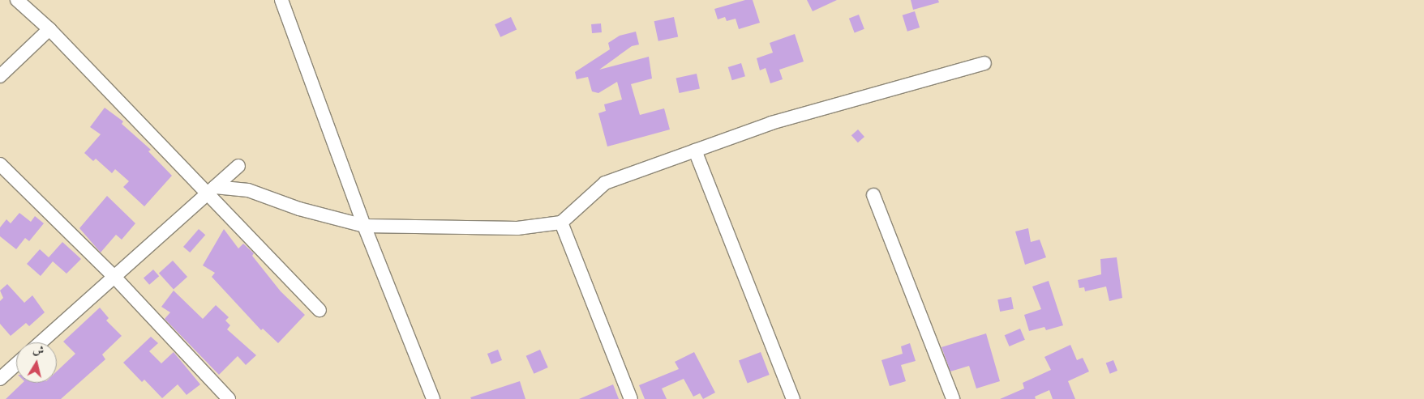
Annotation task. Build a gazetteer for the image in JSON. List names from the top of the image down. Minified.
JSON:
{"north":"top"}
